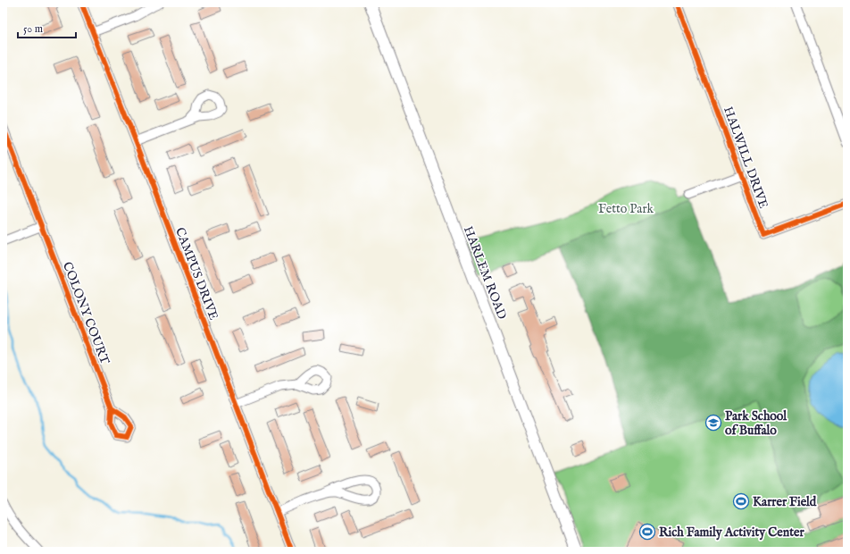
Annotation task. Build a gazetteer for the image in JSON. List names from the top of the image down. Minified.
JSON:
{"streets":{"main road":["HARLEM ROAD"],"street":["HALWILL DRIVE","CAMPUS DRIVE","COLONY COURT"]},"parks":["Fetto Park"],"places":{"school or university":["Park School of Buffalo"],"sports":["Karrer Field","Rich Family Activity Center"]},"scale_bar":"50 m"}
